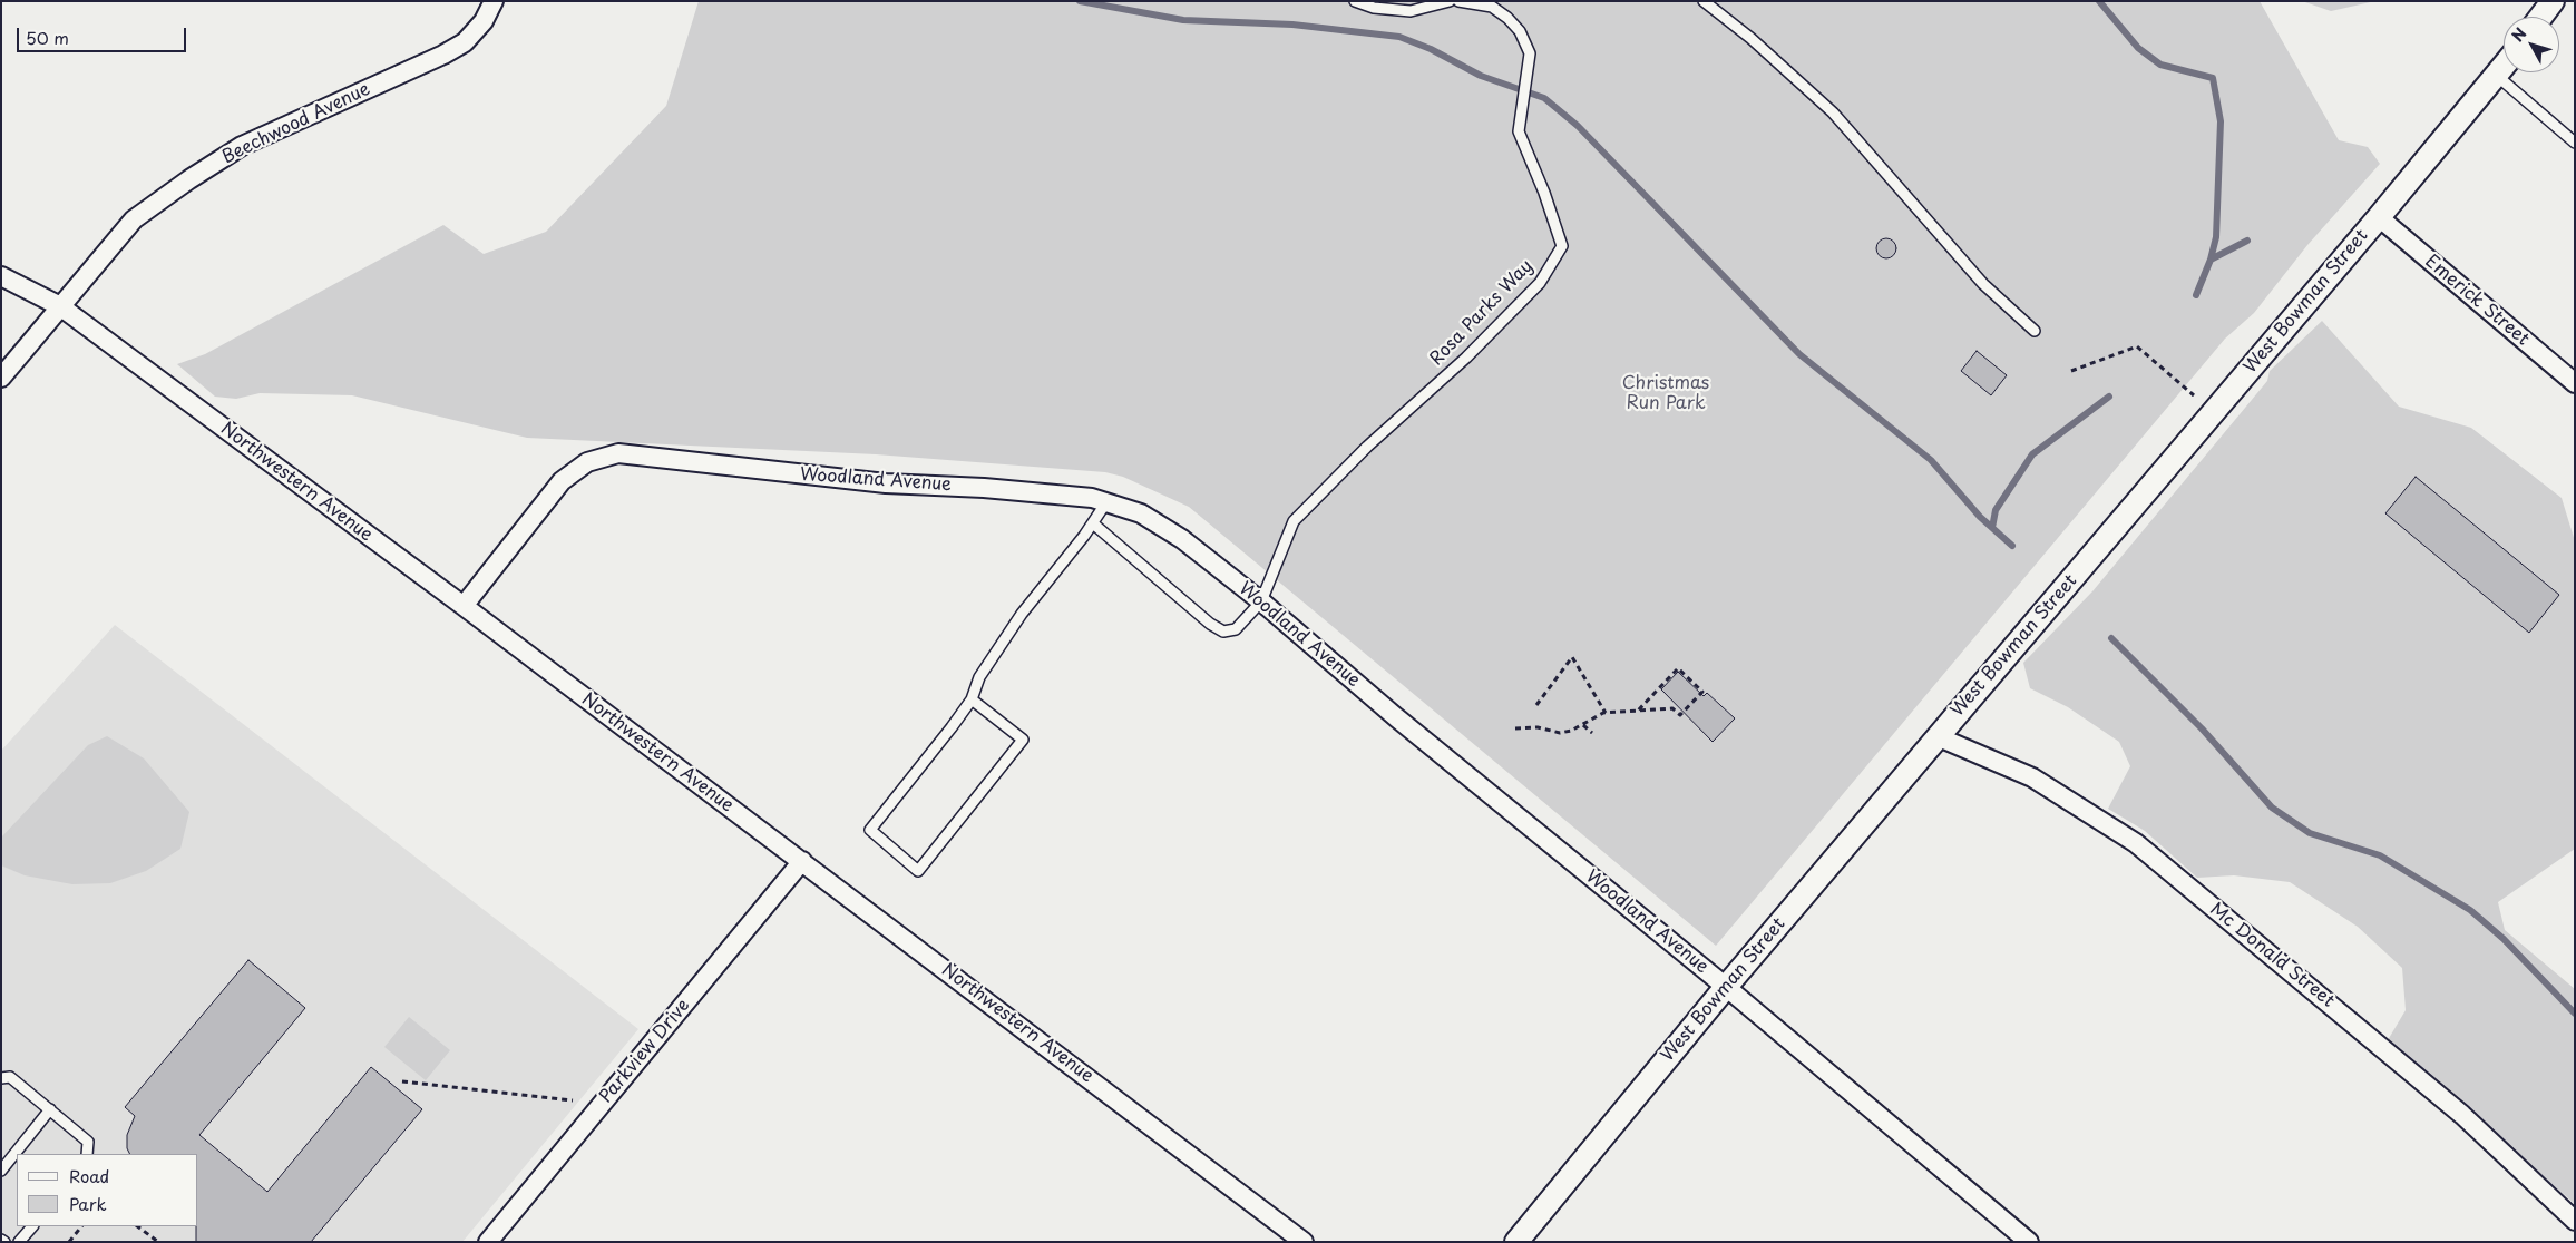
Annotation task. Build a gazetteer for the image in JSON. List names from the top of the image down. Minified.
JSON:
{"streets":{"street":["Beechwood Avenue","Emerick Street","West Bowman Street","Woodland Avenue","Northwestern Avenue","Mc Donald Street","Parkview Drive"],"lane":["Rosa Parks Way"]},"crossings":[["Beechwood Avenue","Northwestern Avenue"],["Emerick Street","West Bowman Street"],["West Bowman Street","Woodland Avenue"],["West Bowman Street","Mc Donald Street"],["Rosa Parks Way","Woodland Avenue"],["Woodland Avenue","Northwestern Avenue"],["Northwestern Avenue","Parkview Drive"]],"parks":["Christmas Run Park"],"legend":["Road","Park"],"scale_bar":"50 m","north":"top left"}
